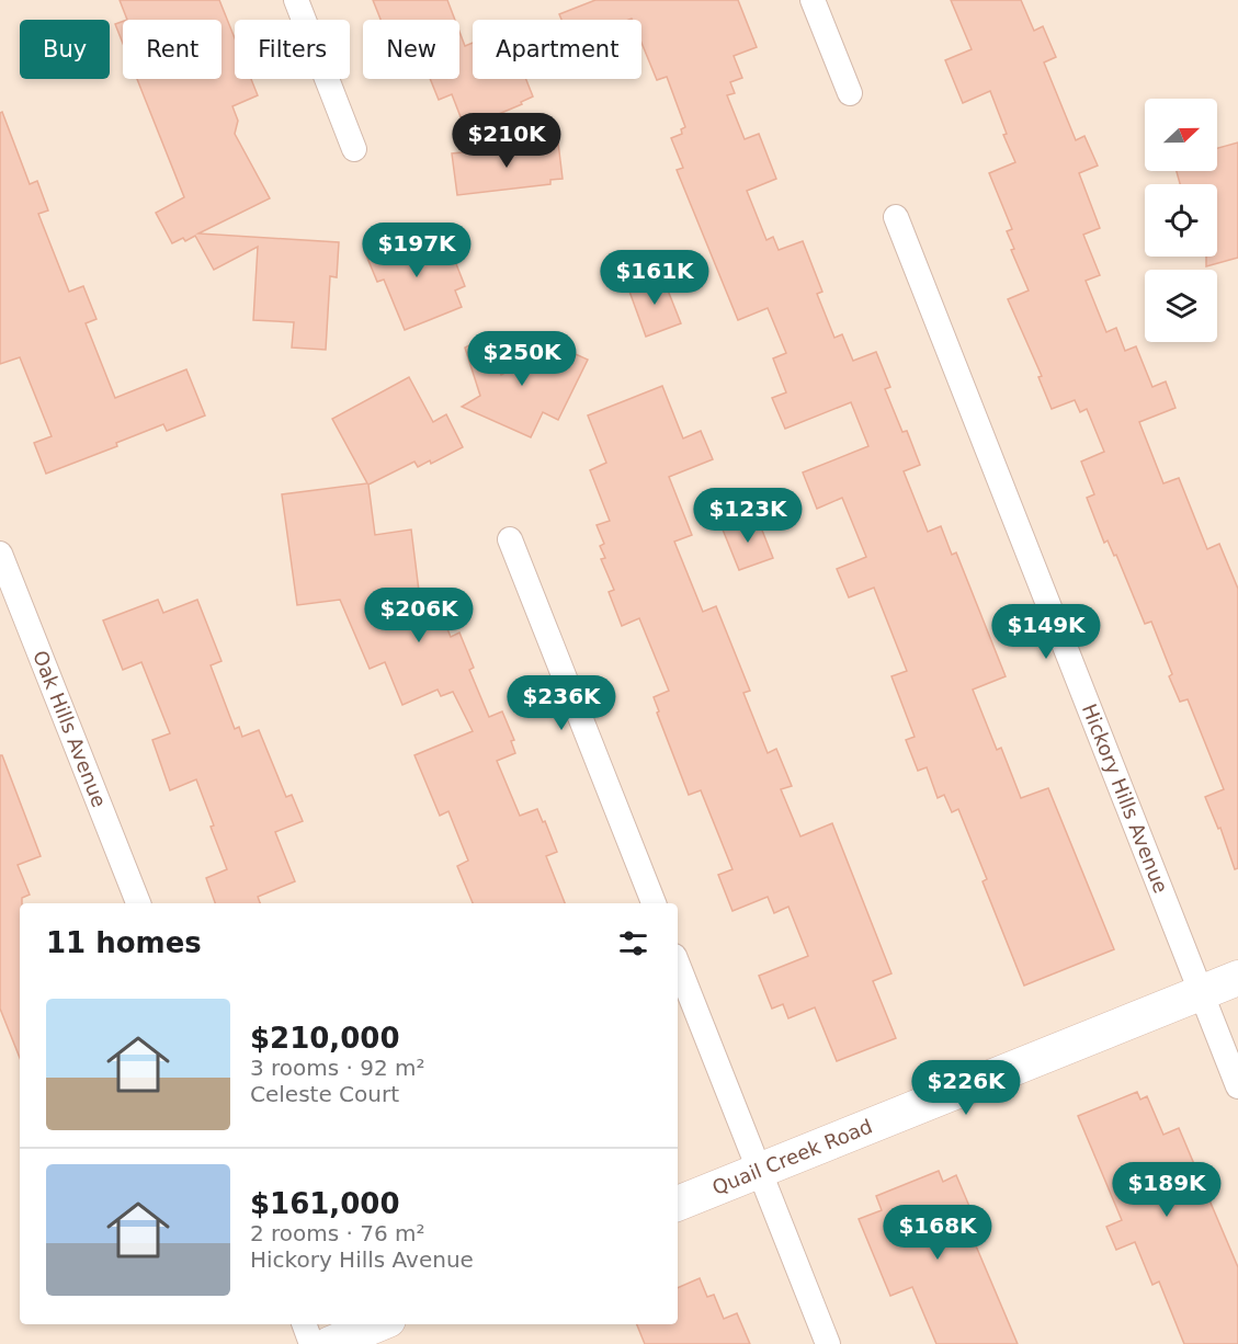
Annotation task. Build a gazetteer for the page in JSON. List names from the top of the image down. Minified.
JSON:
{"streets":{"street":["Oak Hills Avenue","Hickory Hills Avenue","Quail Creek Road"]},"crossings":[["Hickory Hills Avenue","Quail Creek Road"]],"north":"right","page":{"chip":["Buy","Rent","Filters","New","Apartment"],"price":["$210K","$197K","$161K","$250K","$123K","$206K","$149K","$236K","$226K","$189K","$168K"],"heading":"11 homes","list":[{"name":"$210,000","note":"3 rooms · 92 m² · Celeste Court"},{"name":"$161,000","note":"2 rooms · 76 m² · Hickory Hills Avenue"}]}}
